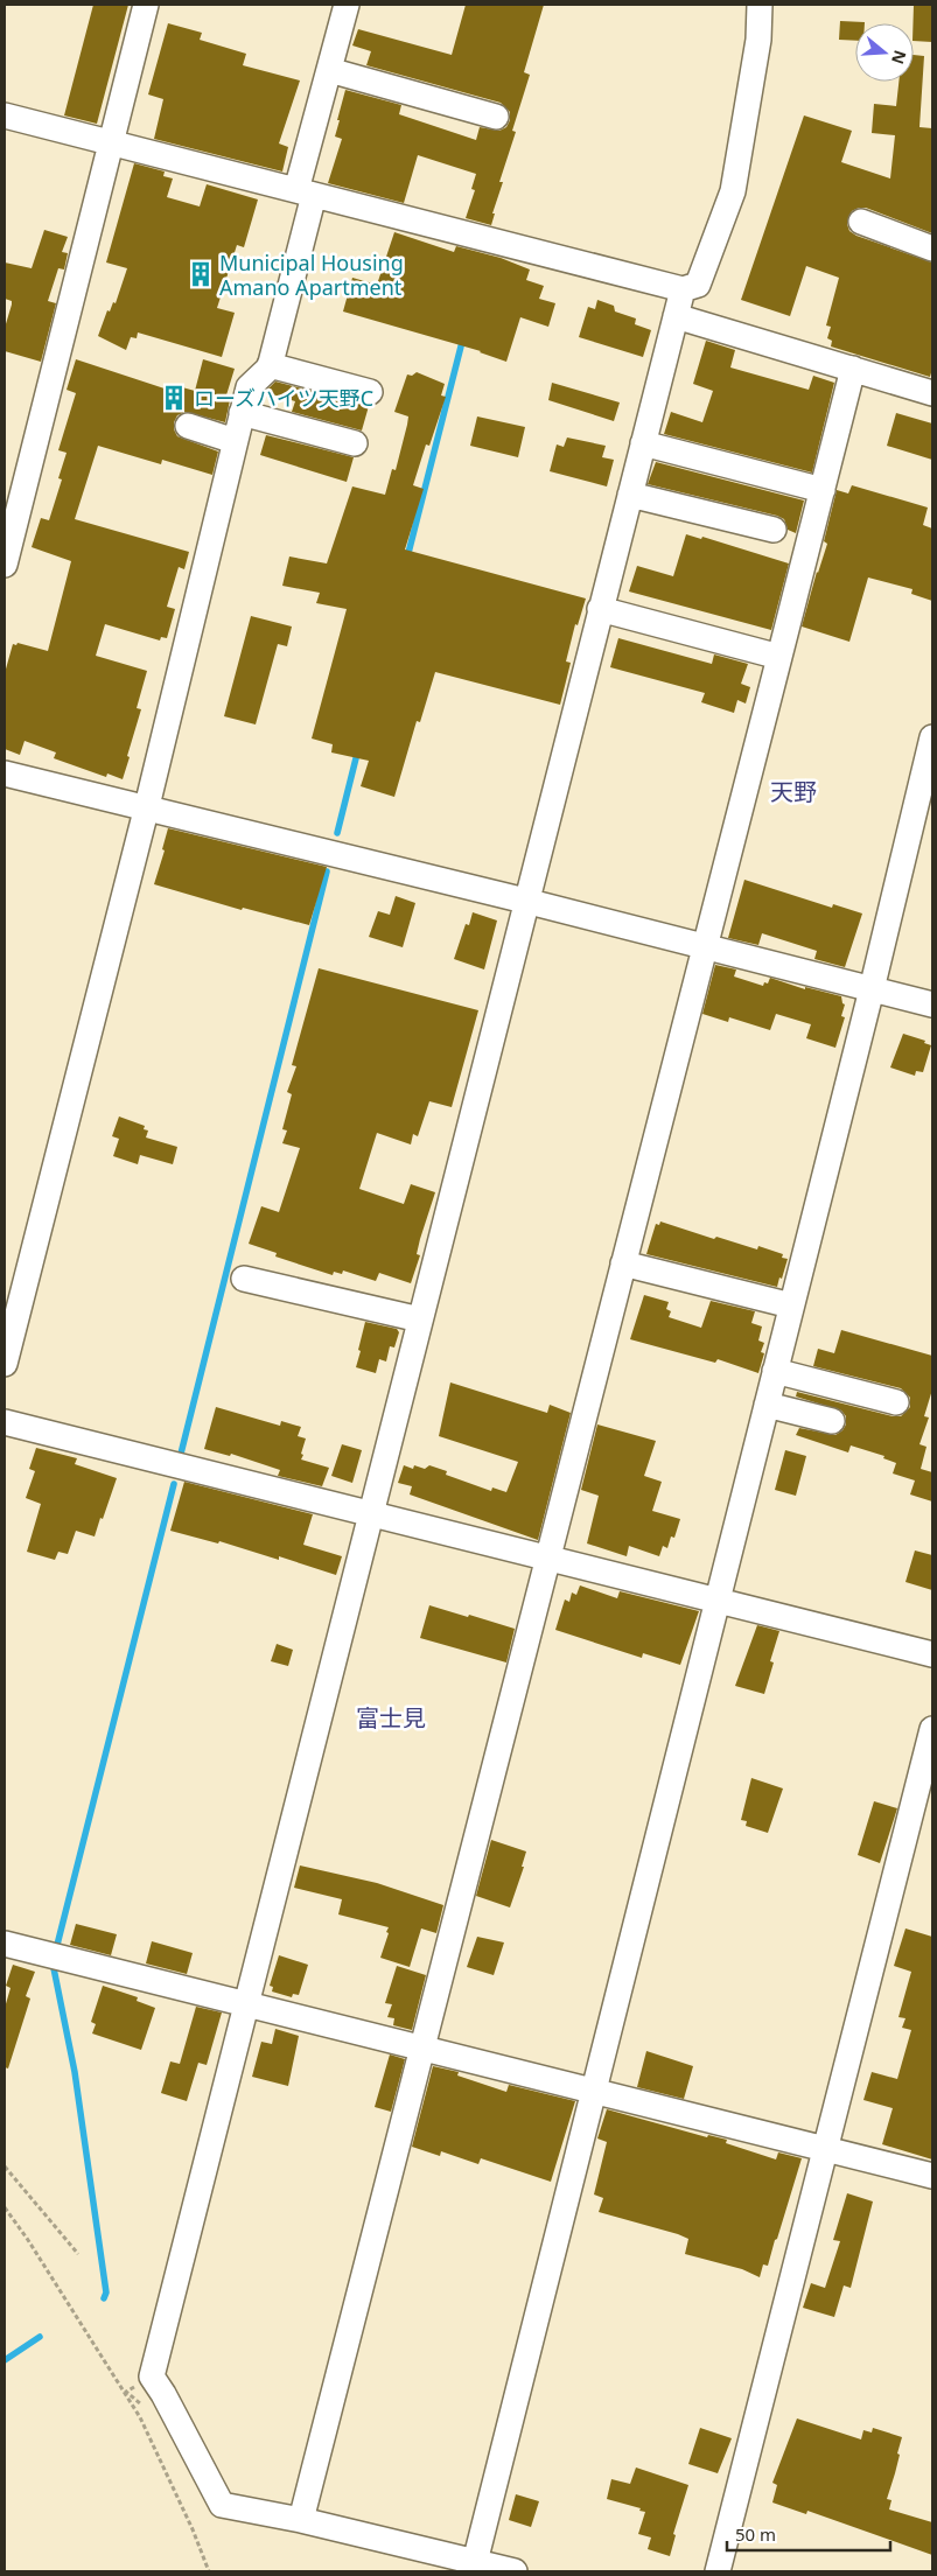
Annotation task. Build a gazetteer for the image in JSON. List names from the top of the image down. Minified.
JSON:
{"districts":["天野","富士見"],"places":{"building":["Municipal Housing Amano Apartment","ローズハイツ天野C"]},"scale_bar":"50 m","north":"right"}
